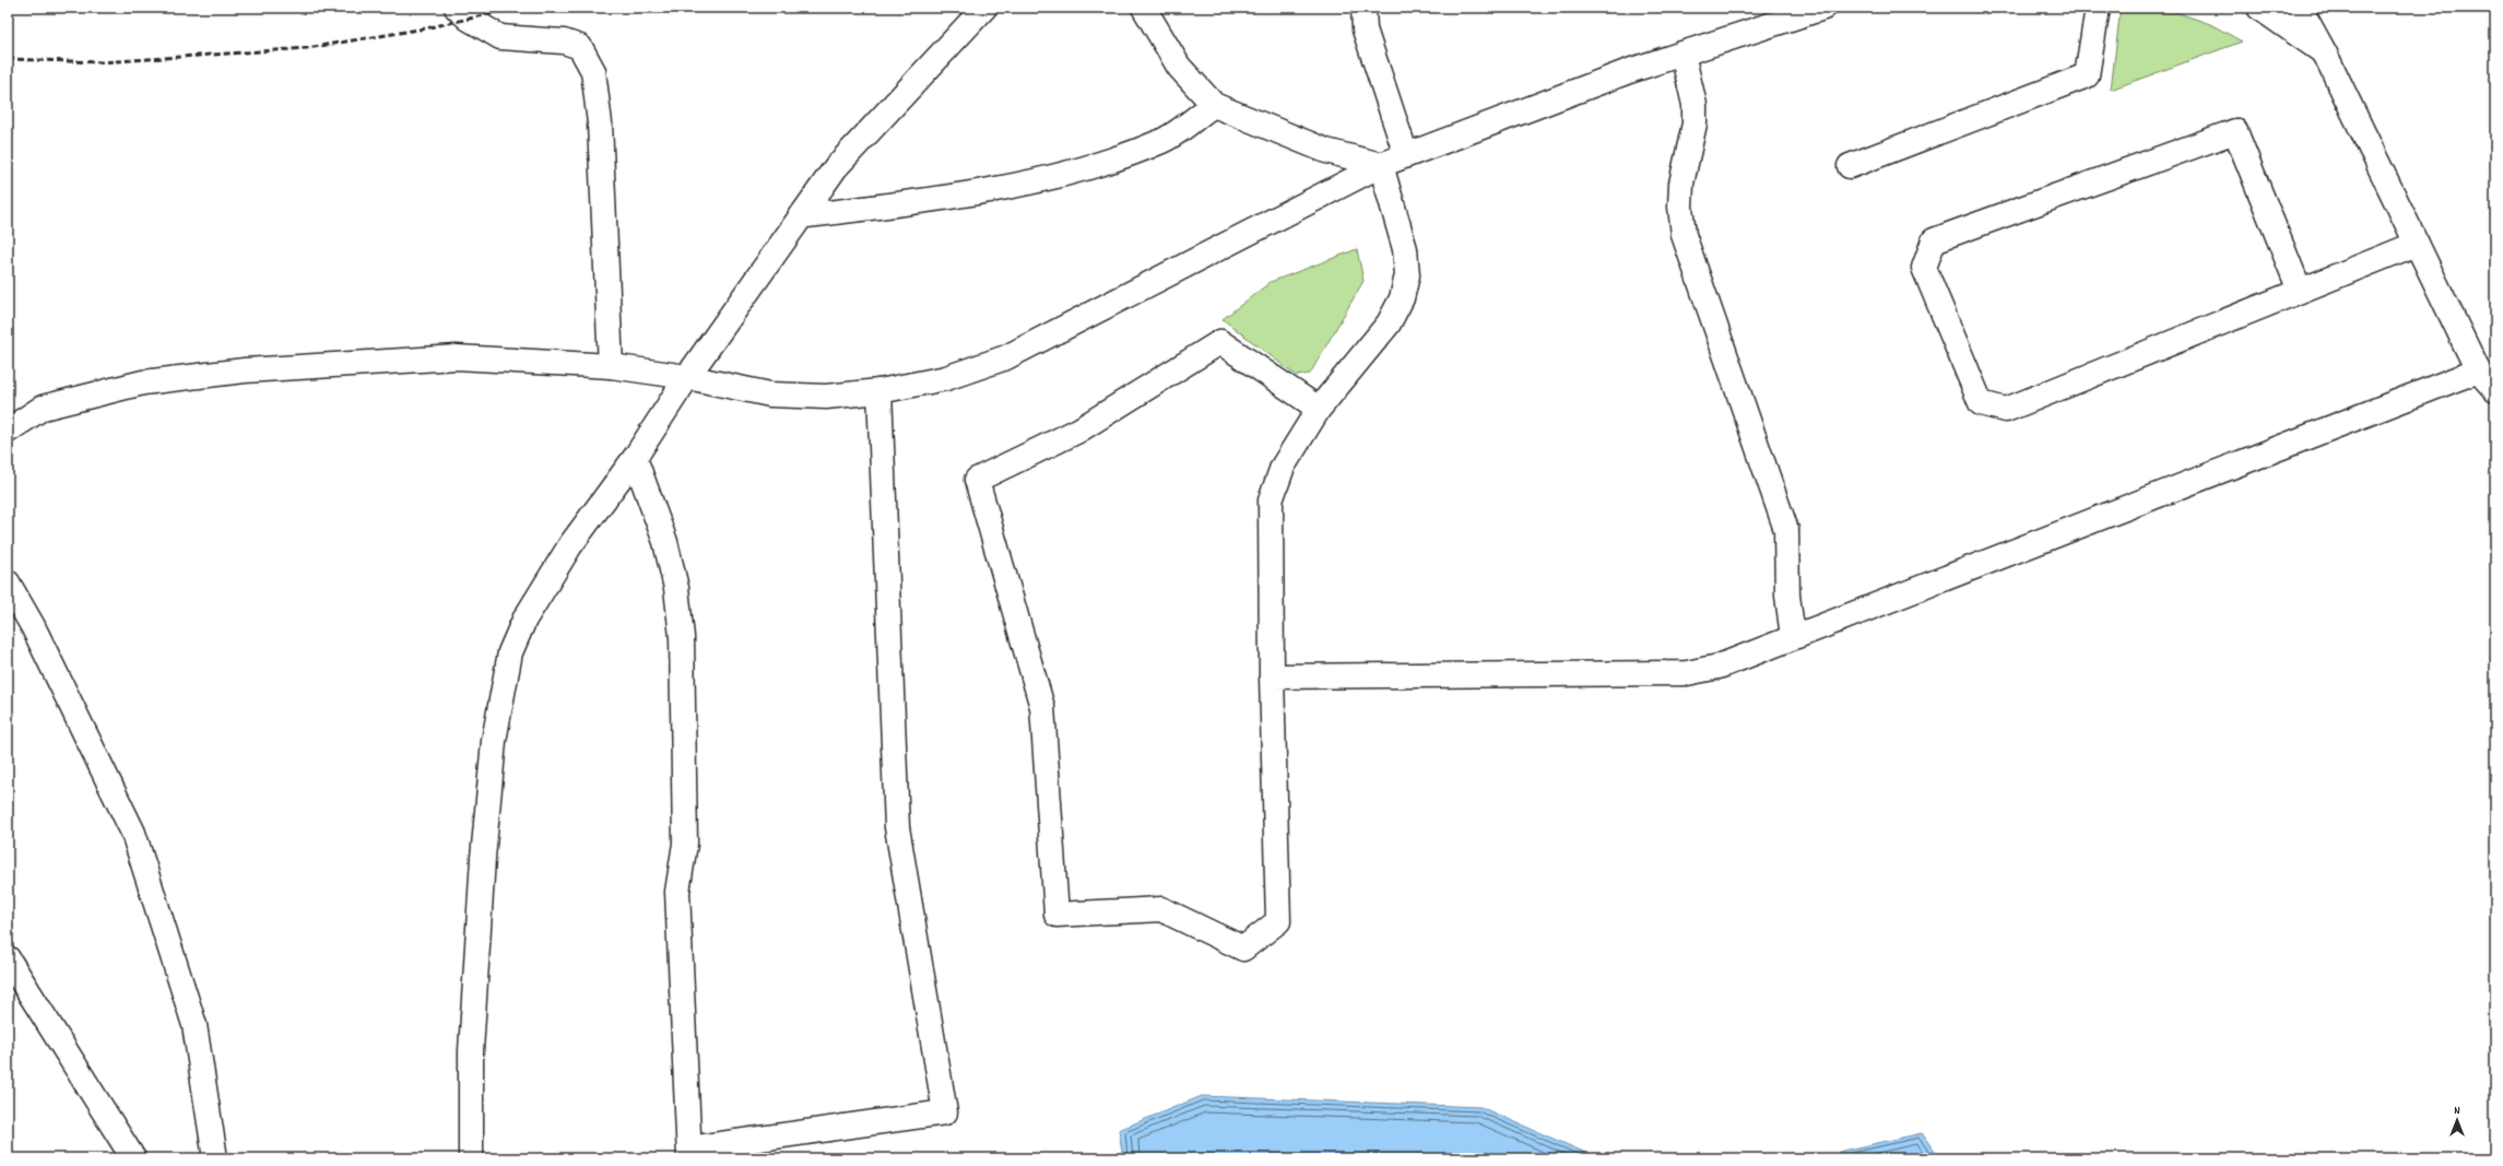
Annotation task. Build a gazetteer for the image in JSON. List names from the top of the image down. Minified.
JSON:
{"north":"top"}
